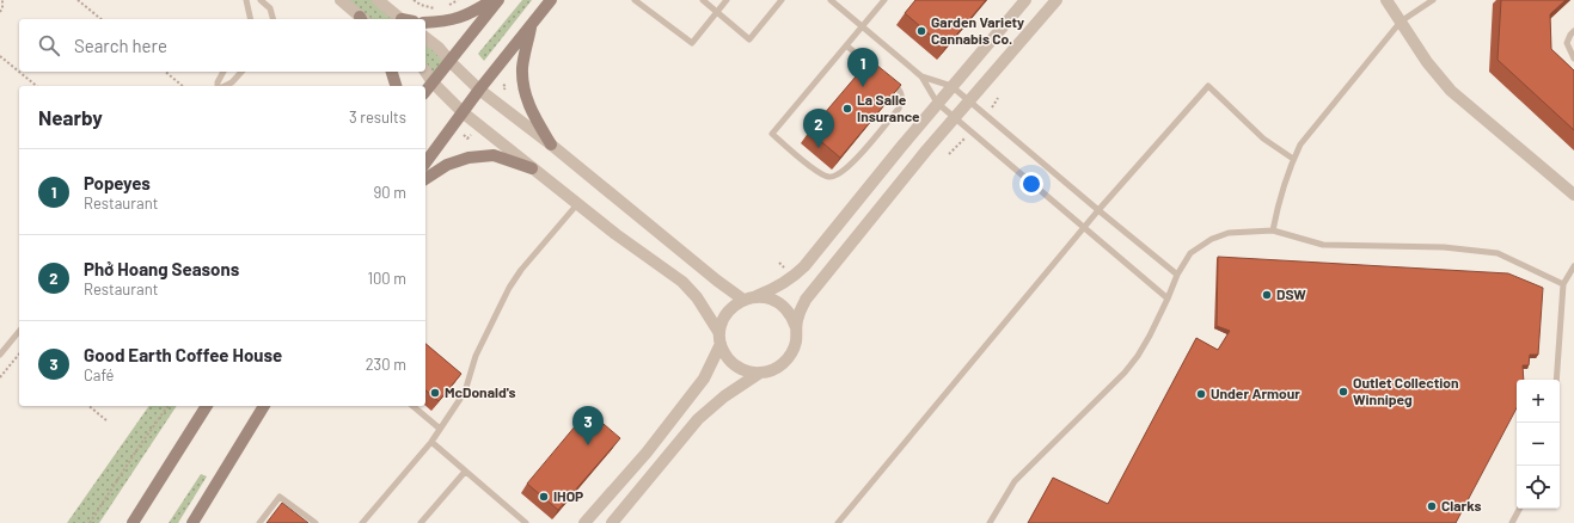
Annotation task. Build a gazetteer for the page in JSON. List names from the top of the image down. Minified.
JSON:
{"places":["Garden Variety Cannabis Co.","La Salle Insurance","DSW","Outlet Collection Winnipeg","McDonald's","Under Armour","IHOP","Clarks"],"page":{"search":"Search here","pins":["1","2","3"],"heading":["Nearby","3 results"],"list":[{"mark":"1","name":"Popeyes","note":"Restaurant","value":"90 m"},{"mark":"2","name":"Phở Hoang Seasons","note":"Restaurant","value":"100 m"},{"mark":"3","name":"Good Earth Coffee House","note":"Café","value":"230 m"}],"map_buttons":["+","−"]}}
